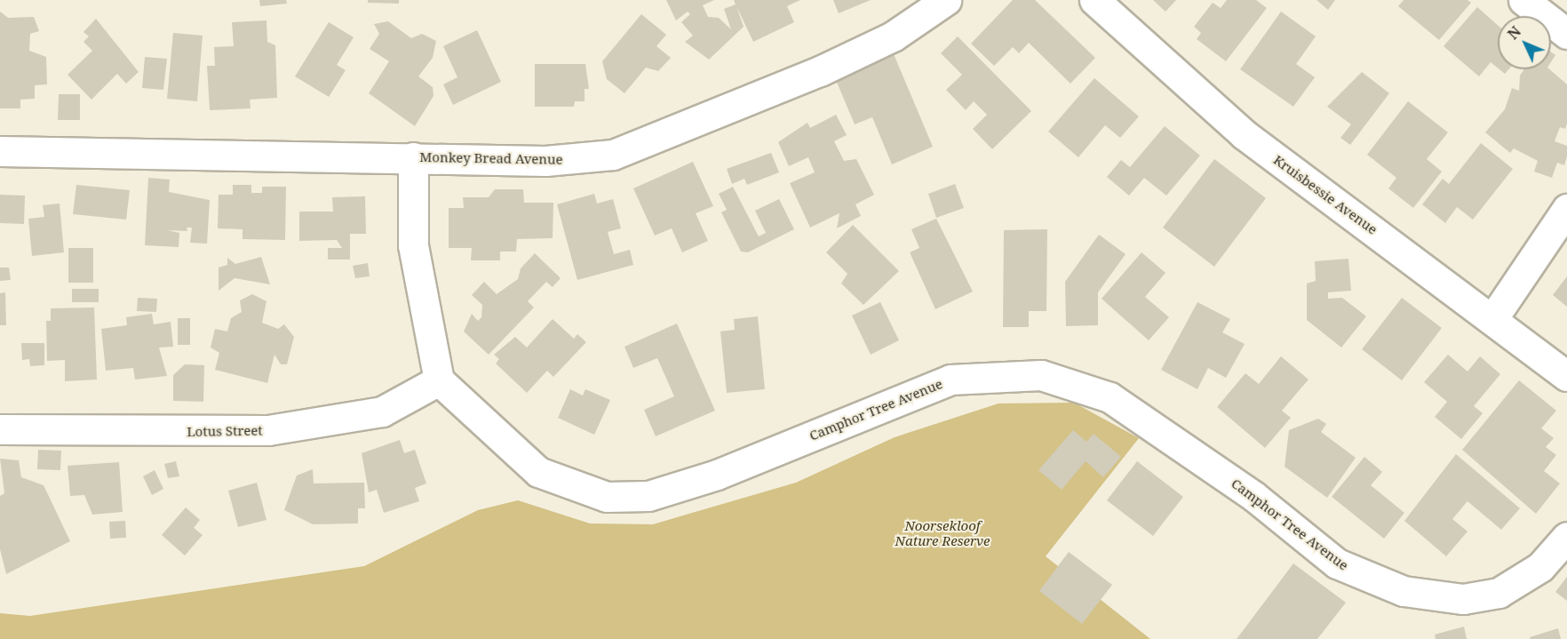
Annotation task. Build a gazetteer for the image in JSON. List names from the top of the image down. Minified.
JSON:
{"streets":{"street":["Monkey Bread Avenue","Kruisbessie Avenue","Camphor Tree Avenue","Lotus Street"]},"crossings":[["Camphor Tree Avenue","Lotus Street"]],"parks":["Noorsekloof Nature Reserve"],"north":"top left"}
